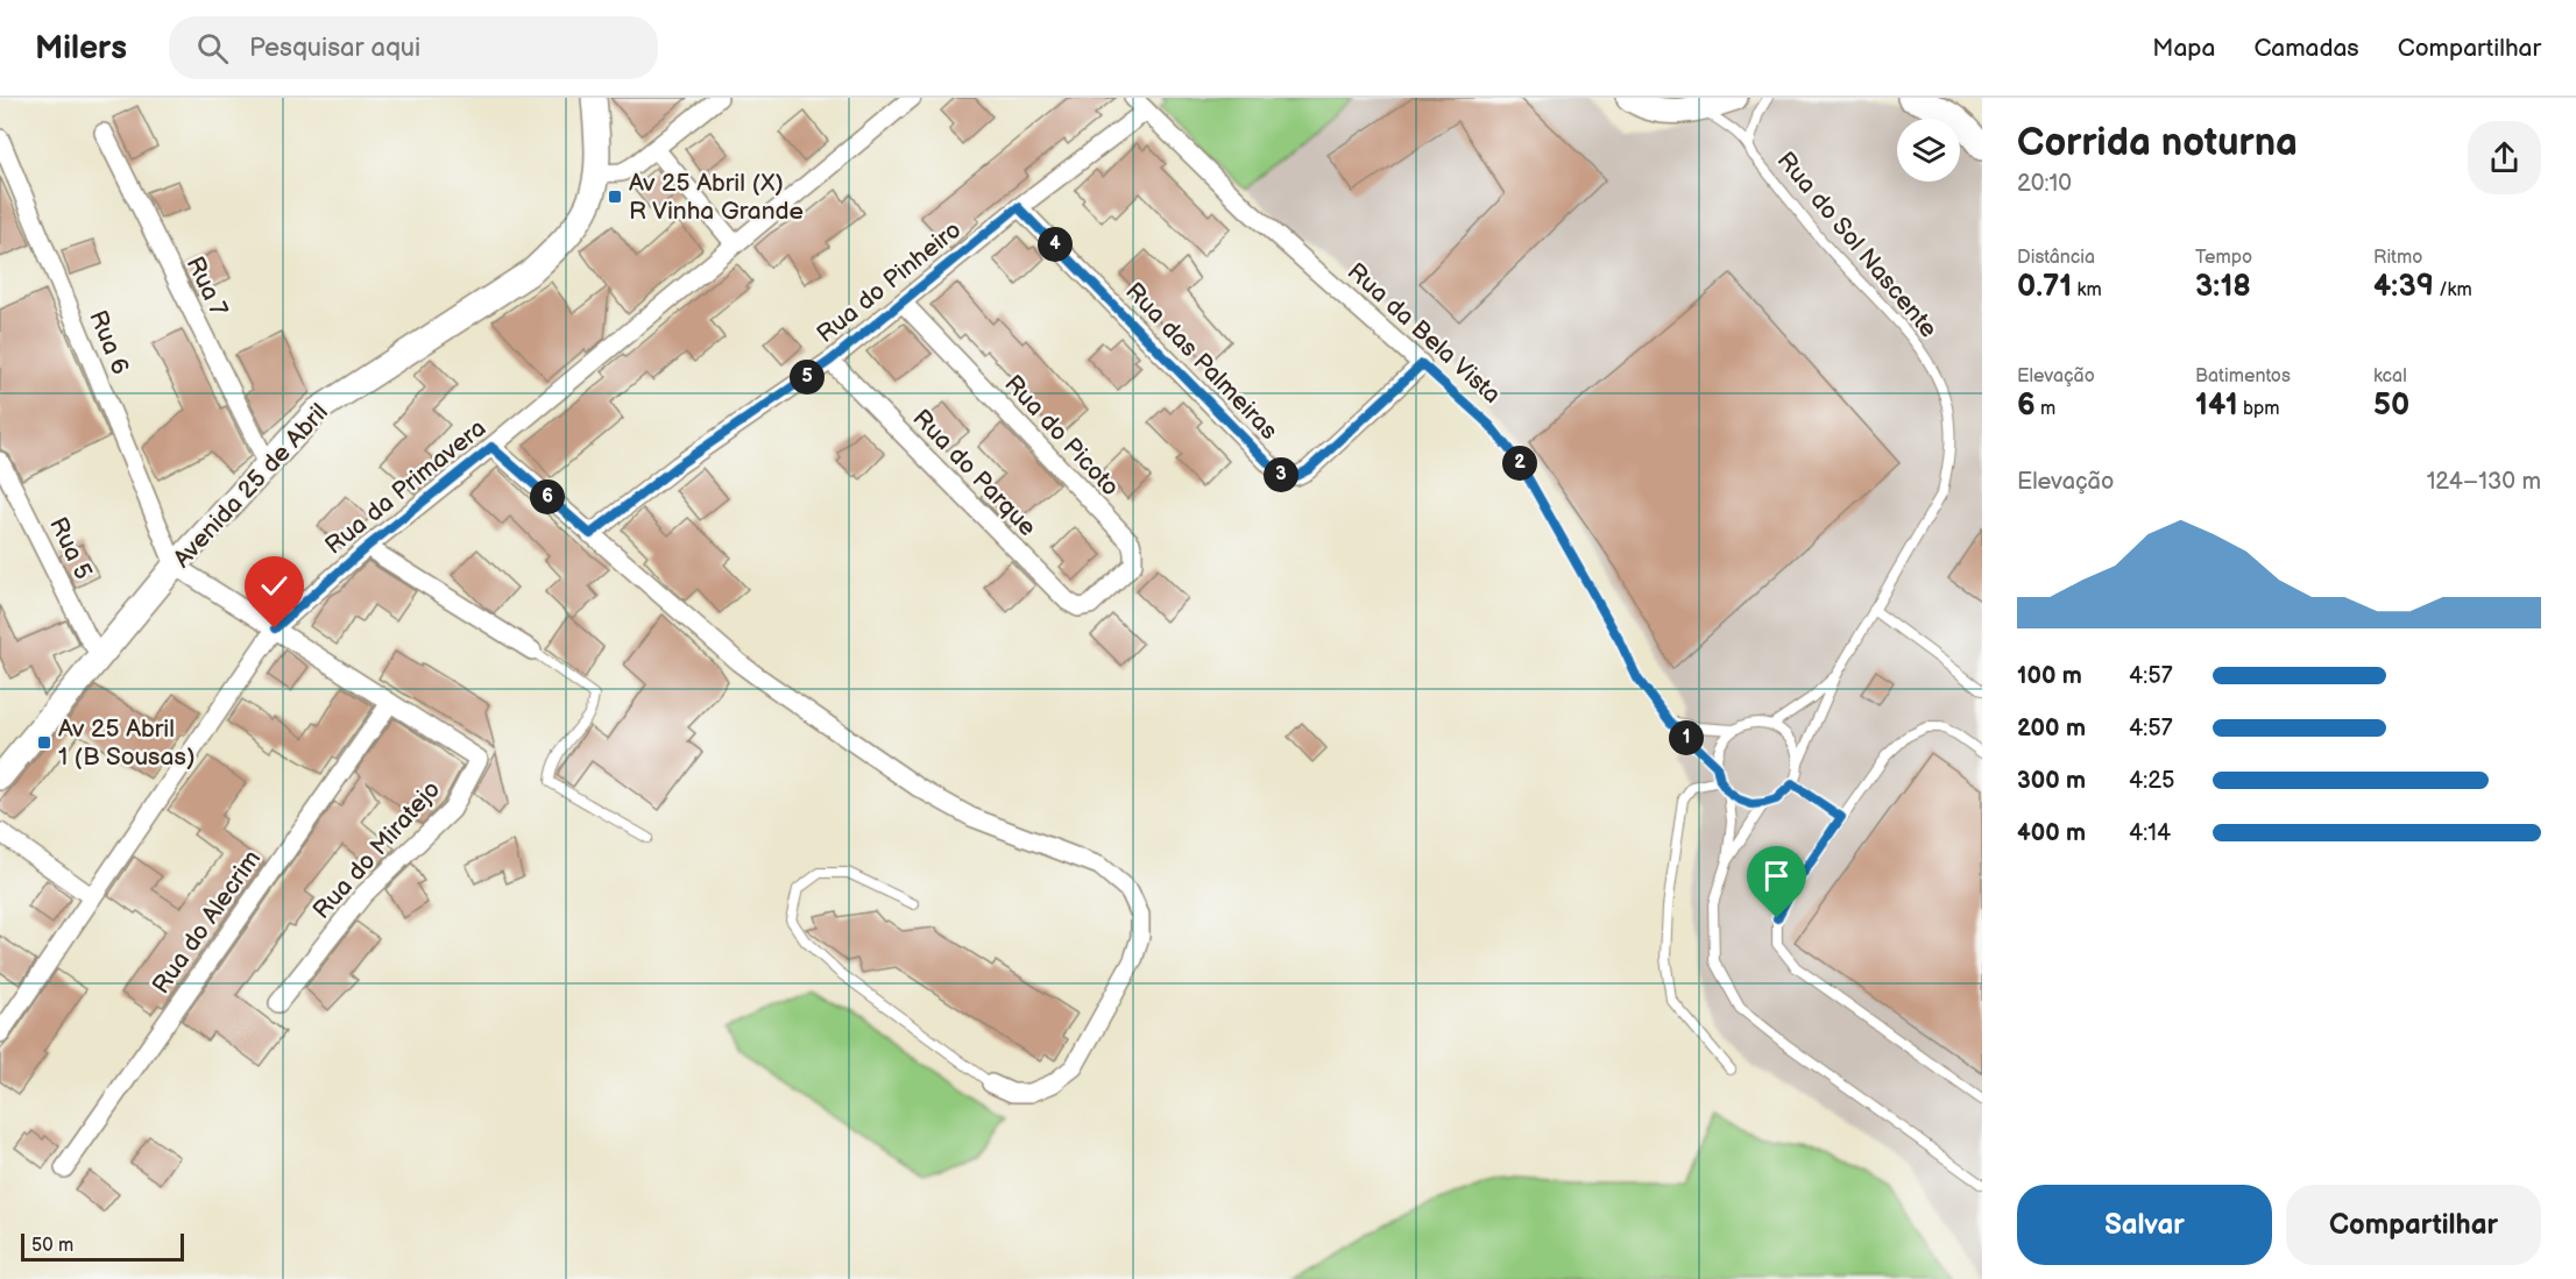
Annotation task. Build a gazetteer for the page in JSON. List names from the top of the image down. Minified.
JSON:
{"streets":{"street":["Rua do Pinheiro","Rua 7","Rua da Bela Vista","Rua 6","Rua das Palmeiras","Rua do Picoto","Rua do Parque","Avenida 25 de Abril","Rua da Primavera","Rua 5","Rua do Miratejo","Rua do Alecrim"],"lane":["Rua do Sol Nascente"]},"crossings":[["Rua do Pinheiro","Rua da Bela Vista"],["Rua do Pinheiro","Rua das Palmeiras"],["Rua do Pinheiro","Rua do Picoto"],["Rua do Pinheiro","Rua do Parque"],["Rua 7","Avenida 25 de Abril"],["Rua da Bela Vista","Rua das Palmeiras"],["Rua 6","Avenida 25 de Abril"],["Rua do Picoto","Rua do Parque"],["Avenida 25 de Abril","Rua 5"],["Rua do Miratejo","Rua do Alecrim"]],"places":{"transit":["Av 25 Abril (X) R Vinha Grande","Av 25 Abril 1 (B Sousas)"]},"scale_bar":"50 m","page":{"header":"Milers","search":"Pesquisar aqui","nav":["Mapa","Camadas","Compartilhar"],"heading":["Corrida noturna","20:10"],"stats":[["Distância","0.71 km"],["Tempo","3:18"],["Ritmo","4:39 /km"],["Elevação","6 m"],["Batimentos","141 bpm"],["kcal","50"]],"pins":["4","5","2","3","6","1"],"chart":["Elevação","124–130 m"],"list":[{"name":"100 m","note":"4:57"},{"name":"200 m","note":"4:57"},{"name":"300 m","note":"4:25"},{"name":"400 m","note":"4:14"}],"buttons":["Salvar","Compartilhar"],"scale":"50 m"}}
